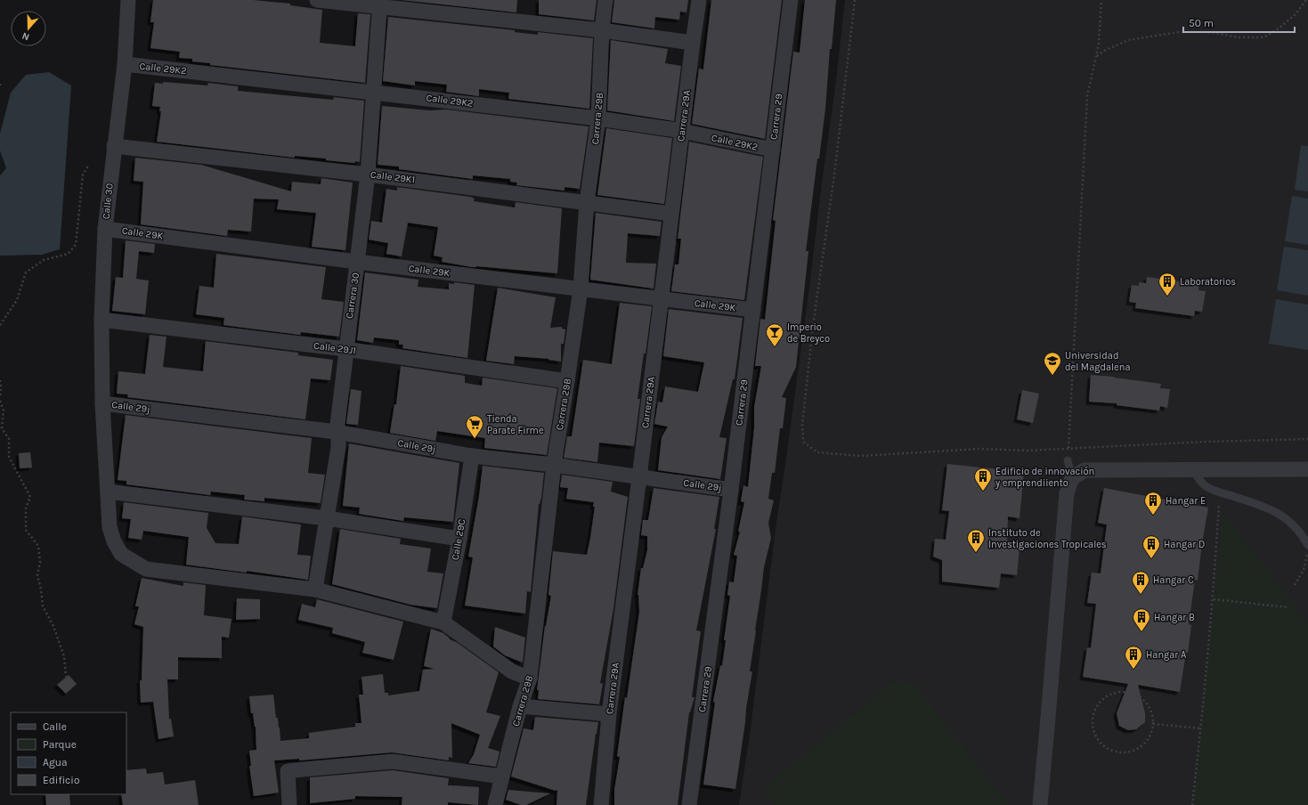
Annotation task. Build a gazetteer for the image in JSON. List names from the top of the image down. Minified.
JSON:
{"streets":{"street":["Calle 29K2","Carrera 29A","Carrera 29","Carrera 29B","Calle 29K1","Calle 30","Calle 29K","Carrera 30","Calle 29J1","Calle 29j","Calle 29C"]},"crossings":[["Calle 29K2","Carrera 29A"],["Calle 29K2","Carrera 29"],["Calle 29K2","Carrera 29B"],["Calle 29K2","Calle 30"],["Calle 29K2","Carrera 30"],["Carrera 29A","Calle 29K1"],["Carrera 29A","Calle 29K"],["Carrera 29A","Calle 29j"],["Carrera 29","Calle 29K"],["Carrera 29","Calle 29j"],["Carrera 29B","Calle 29K1"],["Carrera 29B","Calle 29K"],["Carrera 29B","Calle 29J1"],["Carrera 29B","Calle 29j"],["Calle 29K1","Calle 30"],["Calle 29K1","Carrera 30"],["Calle 30","Calle 29K"],["Calle 30","Carrera 30"],["Calle 30","Calle 29J1"],["Calle 30","Calle 29j"],["Calle 30","Calle 29C"],["Calle 29K","Carrera 30"],["Carrera 30","Calle 29J1"],["Carrera 30","Calle 29j"],["Calle 29j","Calle 29C"]],"places":{"building":["Laboratorios","Edificio de innovación y emprendiiento","Hangar E","Instituto de Investigaciones Tropicales","Hangar D","Hangar C","Hangar B","Hangar A"],"bar":["Imperio de Breyco"],"school or university":["Universidad del Magdalena"],"supermarket":["Tienda Parate Firme"]},"legend":["Calle","Parque","Agua","Edificio"],"scale_bar":"50 m","north":"bottom"}
